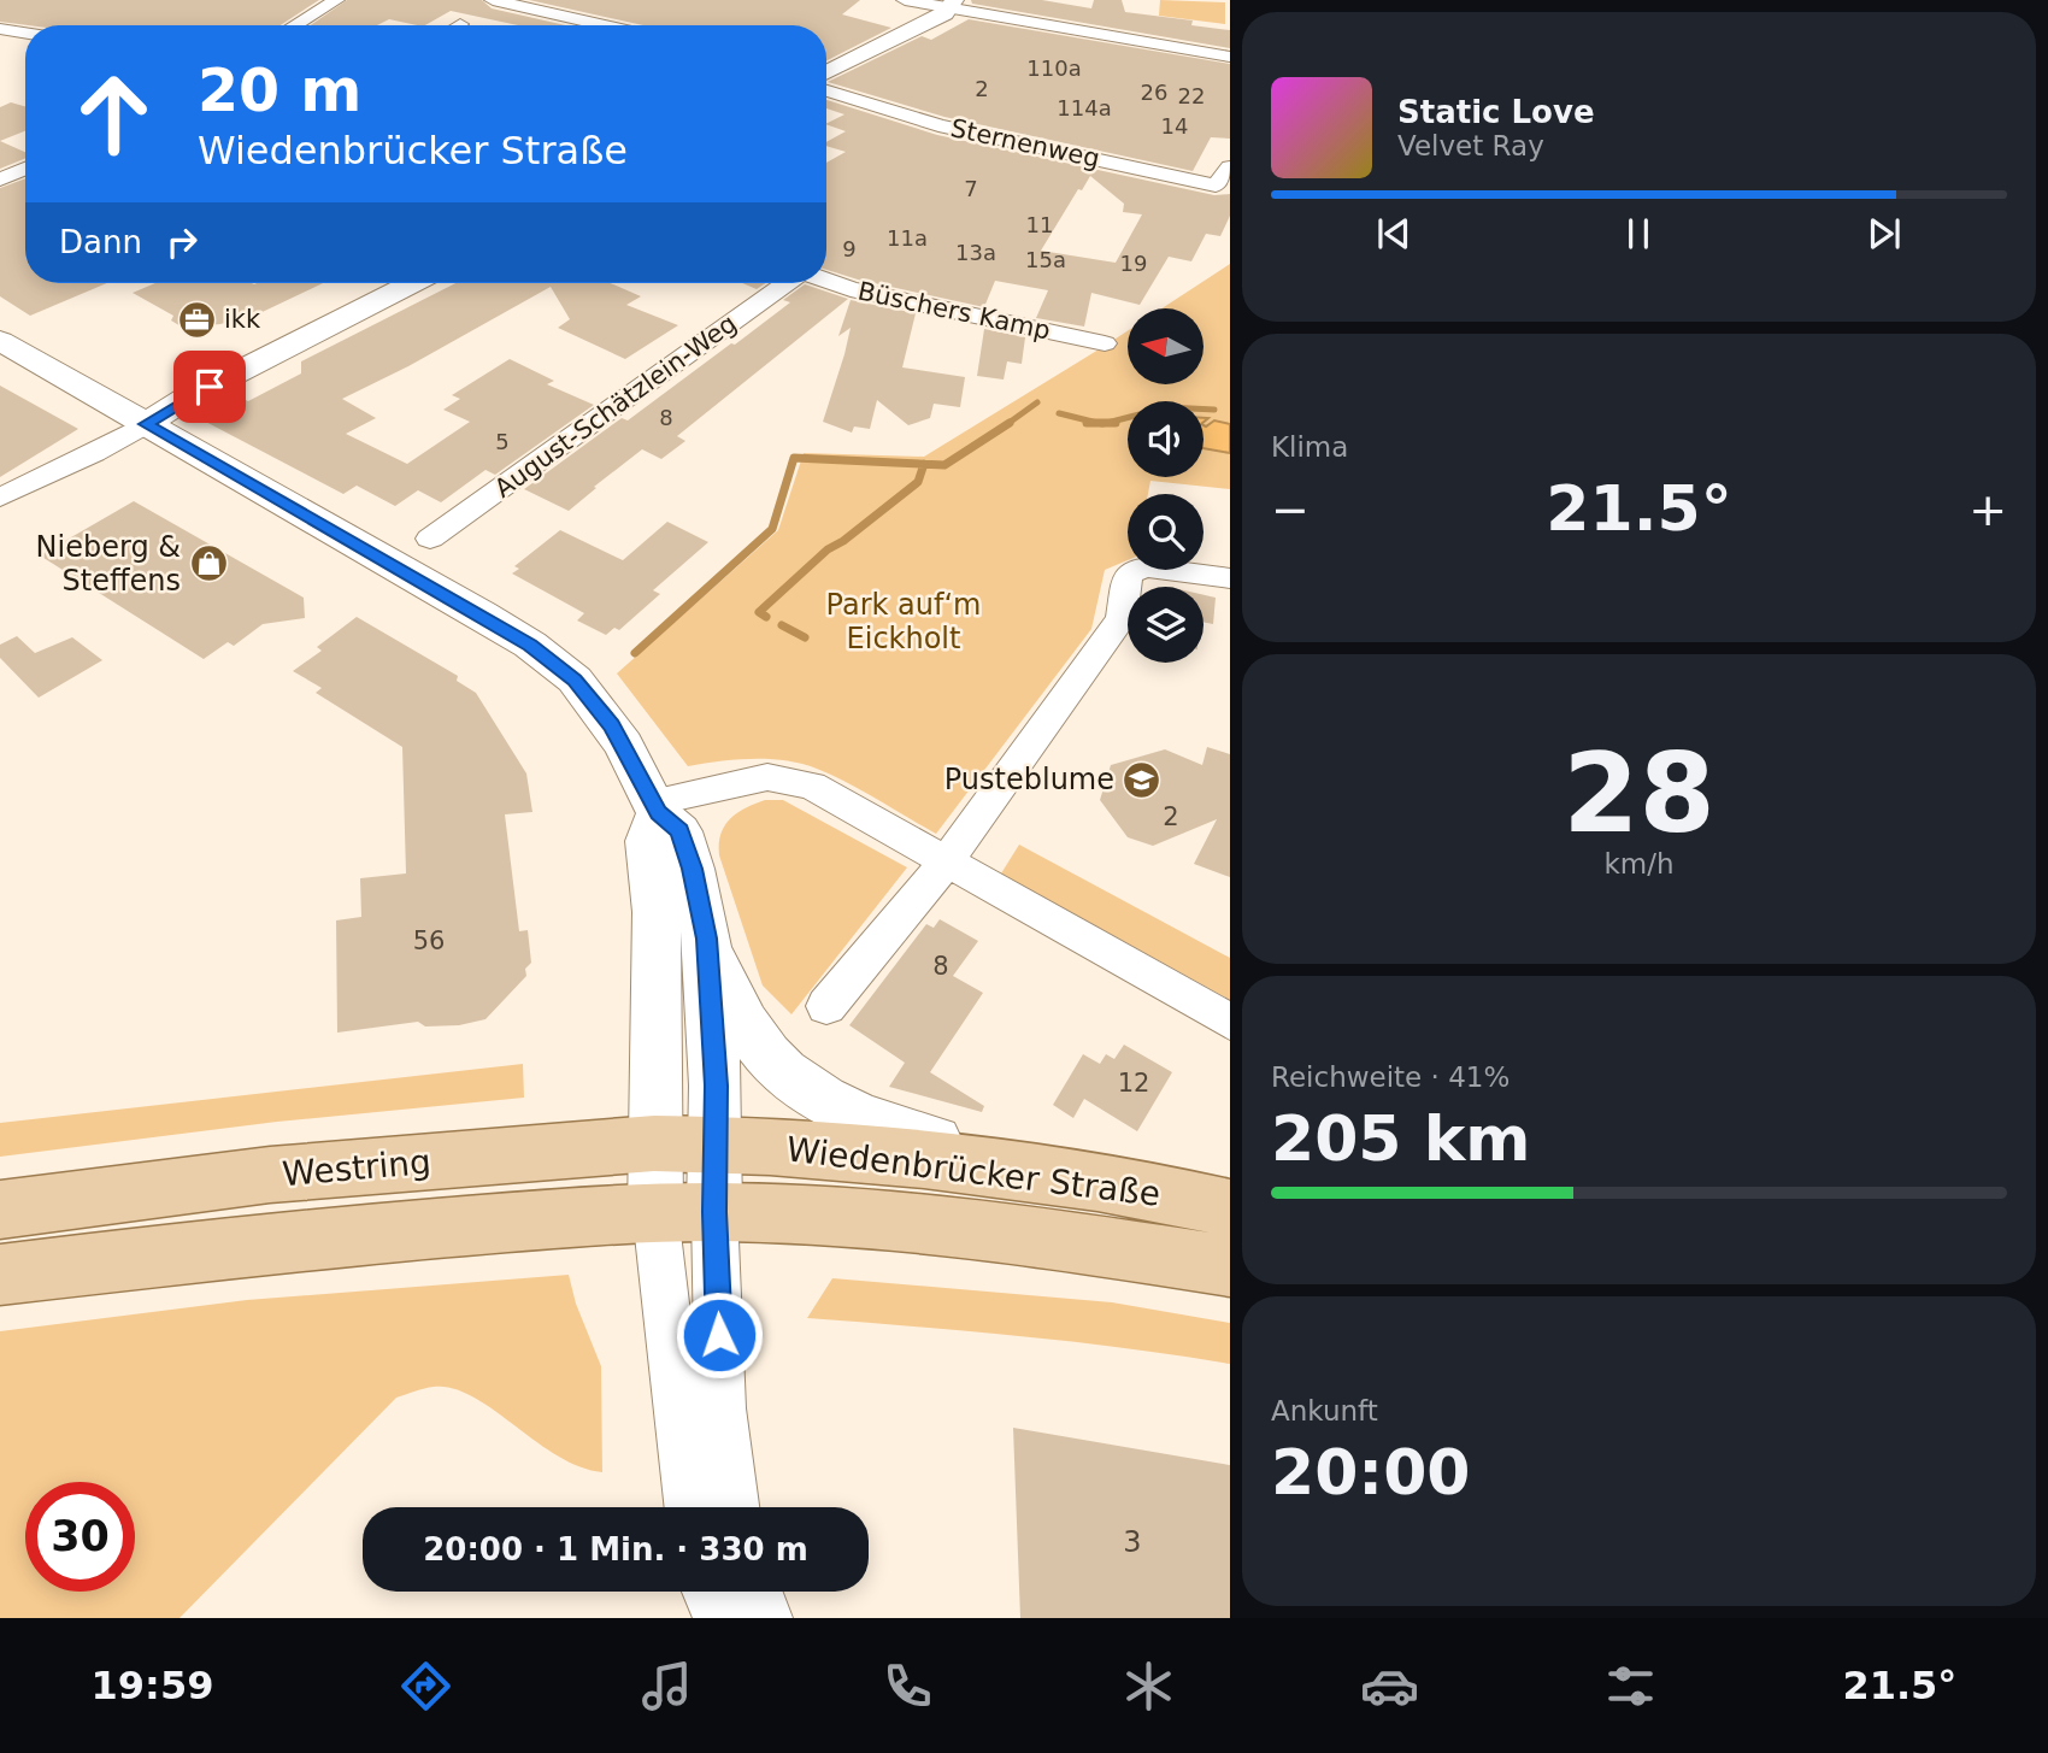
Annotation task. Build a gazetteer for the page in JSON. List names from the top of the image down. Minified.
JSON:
{"streets":{"main road":["Westring","Wiedenbrücker Straße"],"street":["Sternenweg","Büschers Kamp","August-Schätzlein-Weg"]},"crossings":[["Westring","Wiedenbrücker Straße"]],"parks":["Park auf‘m Eickholt"],"places":{"office":["ikk"],"shop":["Nieberg & Steffens"],"school or university":["Pusteblume"]},"house_numbers":["110a","2","26","22","114a","14","7","11","11a","9","13a","15a","19","8","5","2","56","8","12","3"],"north":"left","page":{"turn":["20 m","Wiedenbrücker Straße"],"song":["Static Love","Velvet Ray"],"then":"Dann","tile":["Klima",["28","km/h"],["Reichweite · 41%","205 km"],["Ankunft","20:00"]],"heat":["−","21.5°","+"],"limit":"30","trip":"20:00 · 1 Min. · 330 m","tabs":["19:59","21.5°"]}}
